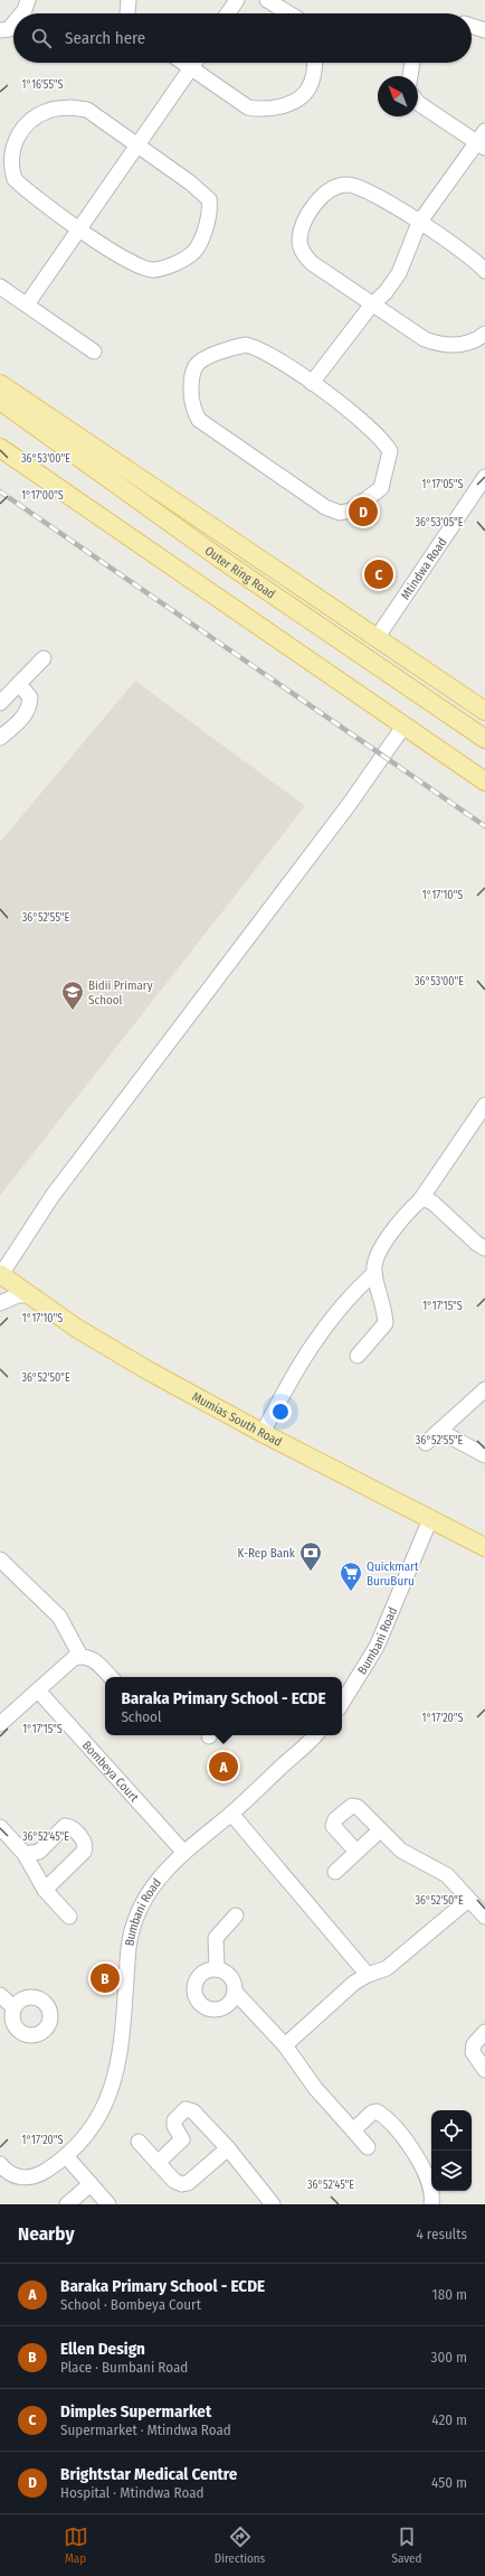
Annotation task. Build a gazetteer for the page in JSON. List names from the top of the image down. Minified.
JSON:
{"streets":{"main road":["Outer Ring Road","Mumias South Road"],"street":["Mtindwa Road","Bumbani Road","Bombeya Court"]},"crossings":[["Mumias South Road","Bumbani Road"],["Bumbani Road","Bombeya Court"]],"places":{"school or university":["Bidii Primary School"],"bank":["K-Rep Bank"],"supermarket":["Quickmart BuruBuru"]},"north":"top left","page":{"search":"Search here","pins":["D","C","A","B"],"popup":["Baraka Primary School - ECDE","School"],"heading":["Nearby","4 results"],"list":[{"mark":"A","name":"Baraka Primary School - ECDE","note":"School · Bombeya Court","value":"180 m"},{"mark":"B","name":"Ellen Design","note":"Place · Bumbani Road","value":"300 m"},{"mark":"C","name":"Dimples Supermarket","note":"Supermarket · Mtindwa Road","value":"420 m"},{"mark":"D","name":"Brightstar Medical Centre","note":"Hospital · Mtindwa Road","value":"450 m"}],"nav":["Map","Directions","Saved"]},"coordinates":["1°16'55\"S","36°53'00\"E","1°17'05\"S","1°17'00\"S","36°53'05\"E","1°17'10\"S","36°52'55\"E","1°17'15\"S","36°52'50\"E","1°17'20\"S","36°52'45\"E"]}
